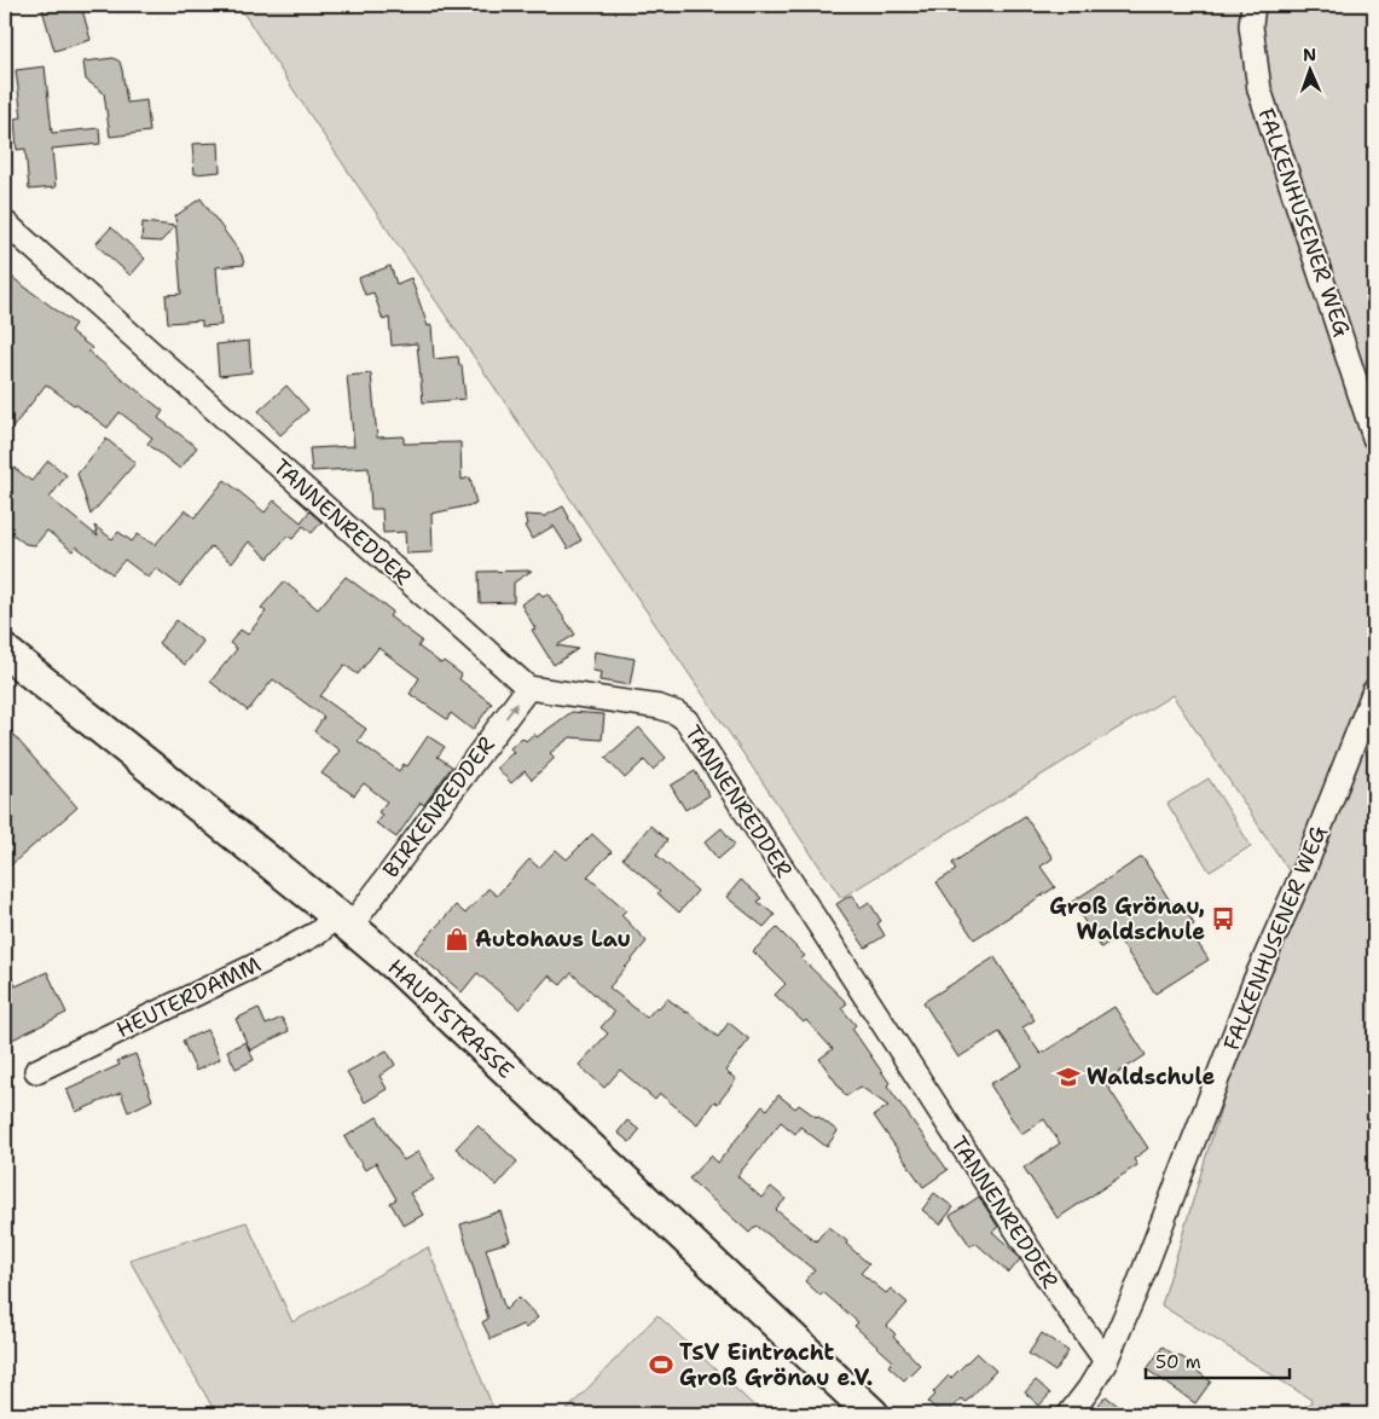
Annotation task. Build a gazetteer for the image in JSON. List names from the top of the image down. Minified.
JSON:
{"streets":{"main road":["HAUPTSTRASSE"],"street":["FALKENHUSENER WEG","TANNENREDDER","BIRKENREDDER","HEUTERDAMM"]},"crossings":[["FALKENHUSENER WEG","TANNENREDDER"],["TANNENREDDER","BIRKENREDDER"],["BIRKENREDDER","HEUTERDAMM"],["BIRKENREDDER","HAUPTSTRASSE"],["HEUTERDAMM","HAUPTSTRASSE"]],"one_way":["BIRKENREDDER"],"places":{"bus stop":["Groß Grönau, Waldschule"],"shop":["Autohaus Lau"],"school or university":["Waldschule"],"sports":["TSV Eintracht Groß Grönau e.V."]},"scale_bar":"50 m","north":"top"}
